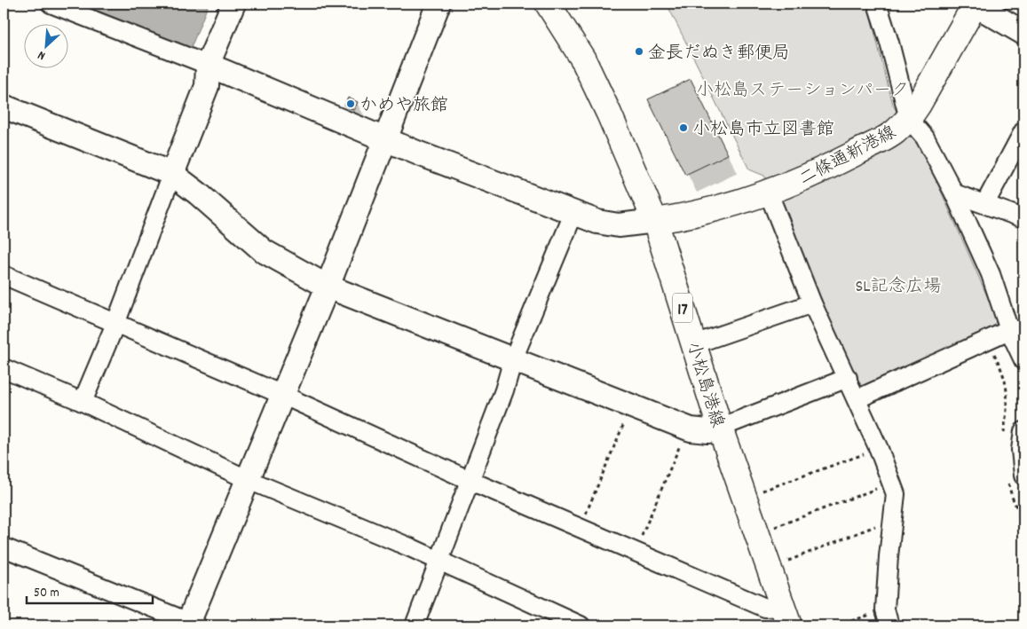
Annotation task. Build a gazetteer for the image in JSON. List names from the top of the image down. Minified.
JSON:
{"streets":{"main road":["二條通新港線","17","小松島港線"]},"crossings":[["二條通新港線","小松島港線"]],"parks":["小松島ステーションパーク","SL記念広場"],"places":["金長だぬき郵便局","かめや旅館","小松島市立図書館"],"scale_bar":"50 m","north":"bottom left"}
